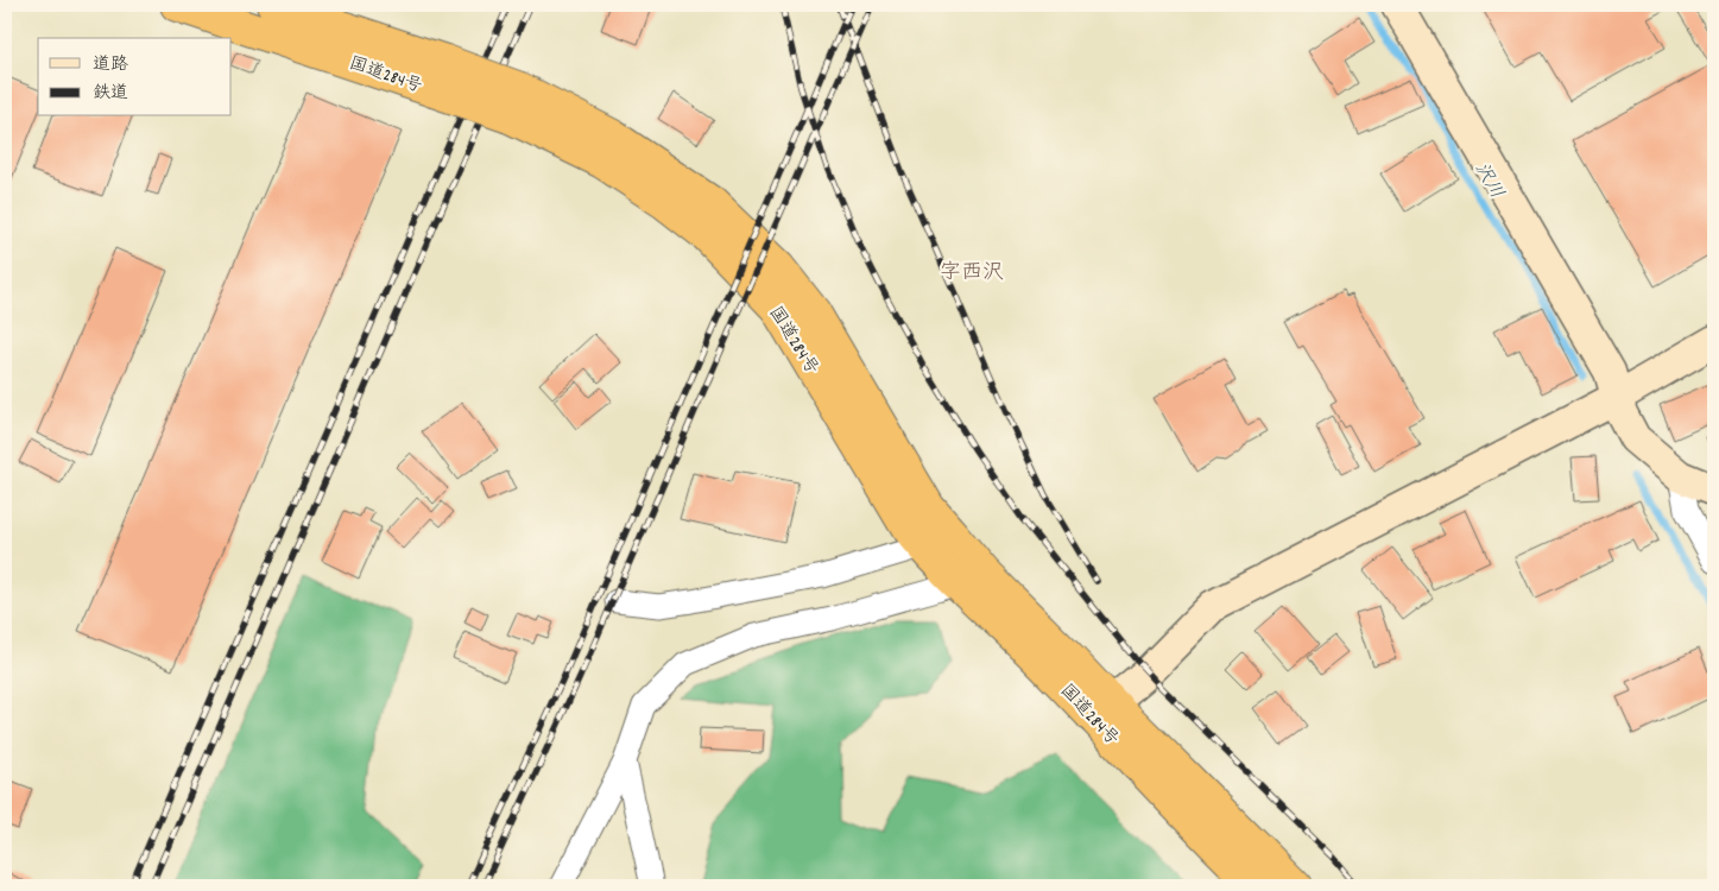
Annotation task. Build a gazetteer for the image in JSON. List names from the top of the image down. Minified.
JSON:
{"streets":{"highway":["国道284号"]},"districts":["字西沢"],"water":["沢川"],"legend":["道路","鉄道"]}
